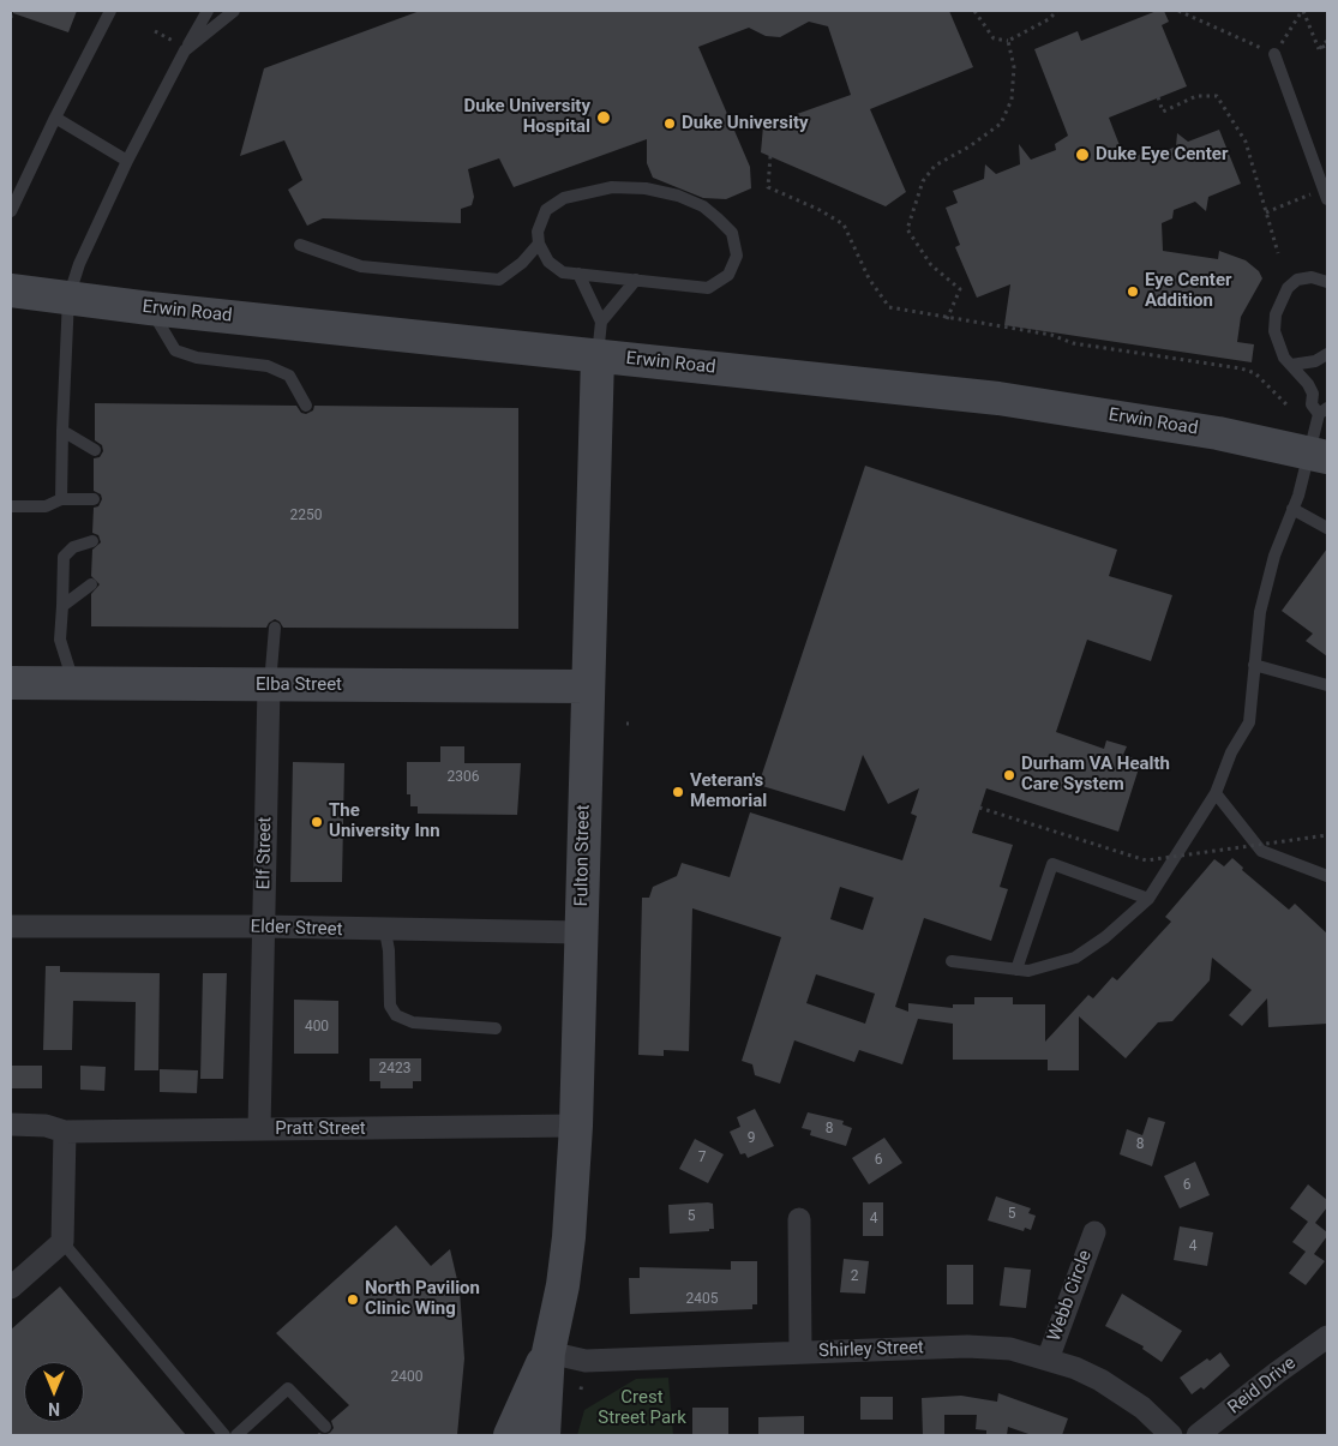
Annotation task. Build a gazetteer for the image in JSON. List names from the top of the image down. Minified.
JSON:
{"streets":{"main road":["Erwin Road","Elba Street","Fulton Street"],"street":["Elf Street","Elder Street","Pratt Street","Webb Circle","Shirley Street","Reid Drive"]},"crossings":[["Erwin Road","Fulton Street"],["Elba Street","Elf Street"],["Elba Street","Fulton Street"],["Elf Street","Elder Street"],["Elf Street","Pratt Street"],["Fulton Street","Elder Street"],["Fulton Street","Pratt Street"],["Fulton Street","Shirley Street"],["Webb Circle","Shirley Street"]],"parks":["Crest Street Park"],"places":["Duke University Hospital","Duke University","Duke Eye Center","Eye Center Addition","Durham VA Health Care System","Veteran's Memorial","The University Inn","North Pavilion Clinic Wing"],"house_numbers":["2250","2306","400","2423","8","9","8","7","6","6","5","5","4","4","2","2405","2400"],"north":"bottom"}
